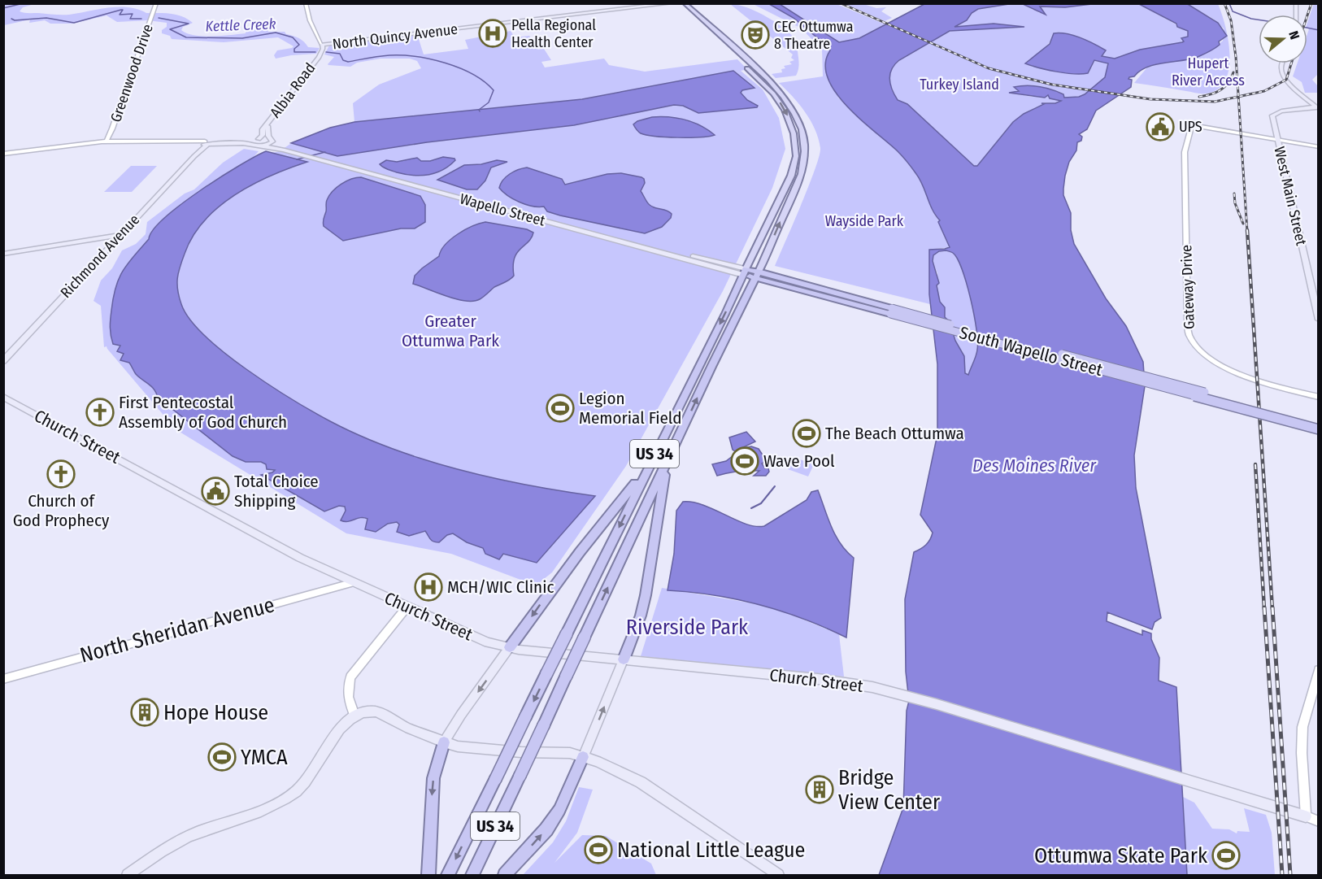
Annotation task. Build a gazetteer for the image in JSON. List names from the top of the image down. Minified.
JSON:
{"streets":{"highway":["South Wapello Street","US 34"],"main road":["North Quincy Avenue","Albia Road","West Main Street","Wapello Street","Richmond Avenue","Church Street"],"street":["Greenwood Drive","Gateway Drive","North Sheridan Avenue"]},"crossings":[["North Quincy Avenue","Albia Road"],["Albia Road","Wapello Street"],["West Main Street","Gateway Drive"],["Wapello Street","Richmond Avenue"],["Wapello Street","South Wapello Street"],["Wapello Street","US 34"],["South Wapello Street","US 34"],["Church Street","North Sheridan Avenue"]],"water":["Kettle Creek","Des Moines River"],"parks":["Hupert River Access","Turkey Island","Wayside Park","Greater Ottumwa Park","Riverside Park"],"places":{"hospital":["Pella Regional Health Center","MCH/WIC Clinic"],"theatre":["CEC Ottumwa 8 Theatre"],"public building":["UPS","Total Choice Shipping"],"sports":["Legion Memorial Field","The Beach Ottumwa","Wave Pool","YMCA","National Little League","Ottumwa Skate Park"],"church":["First Pentecostal Assembly of God Church","Church of God Prophecy"],"building":["Hope House","Bridge View Center"]},"north":"right"}
